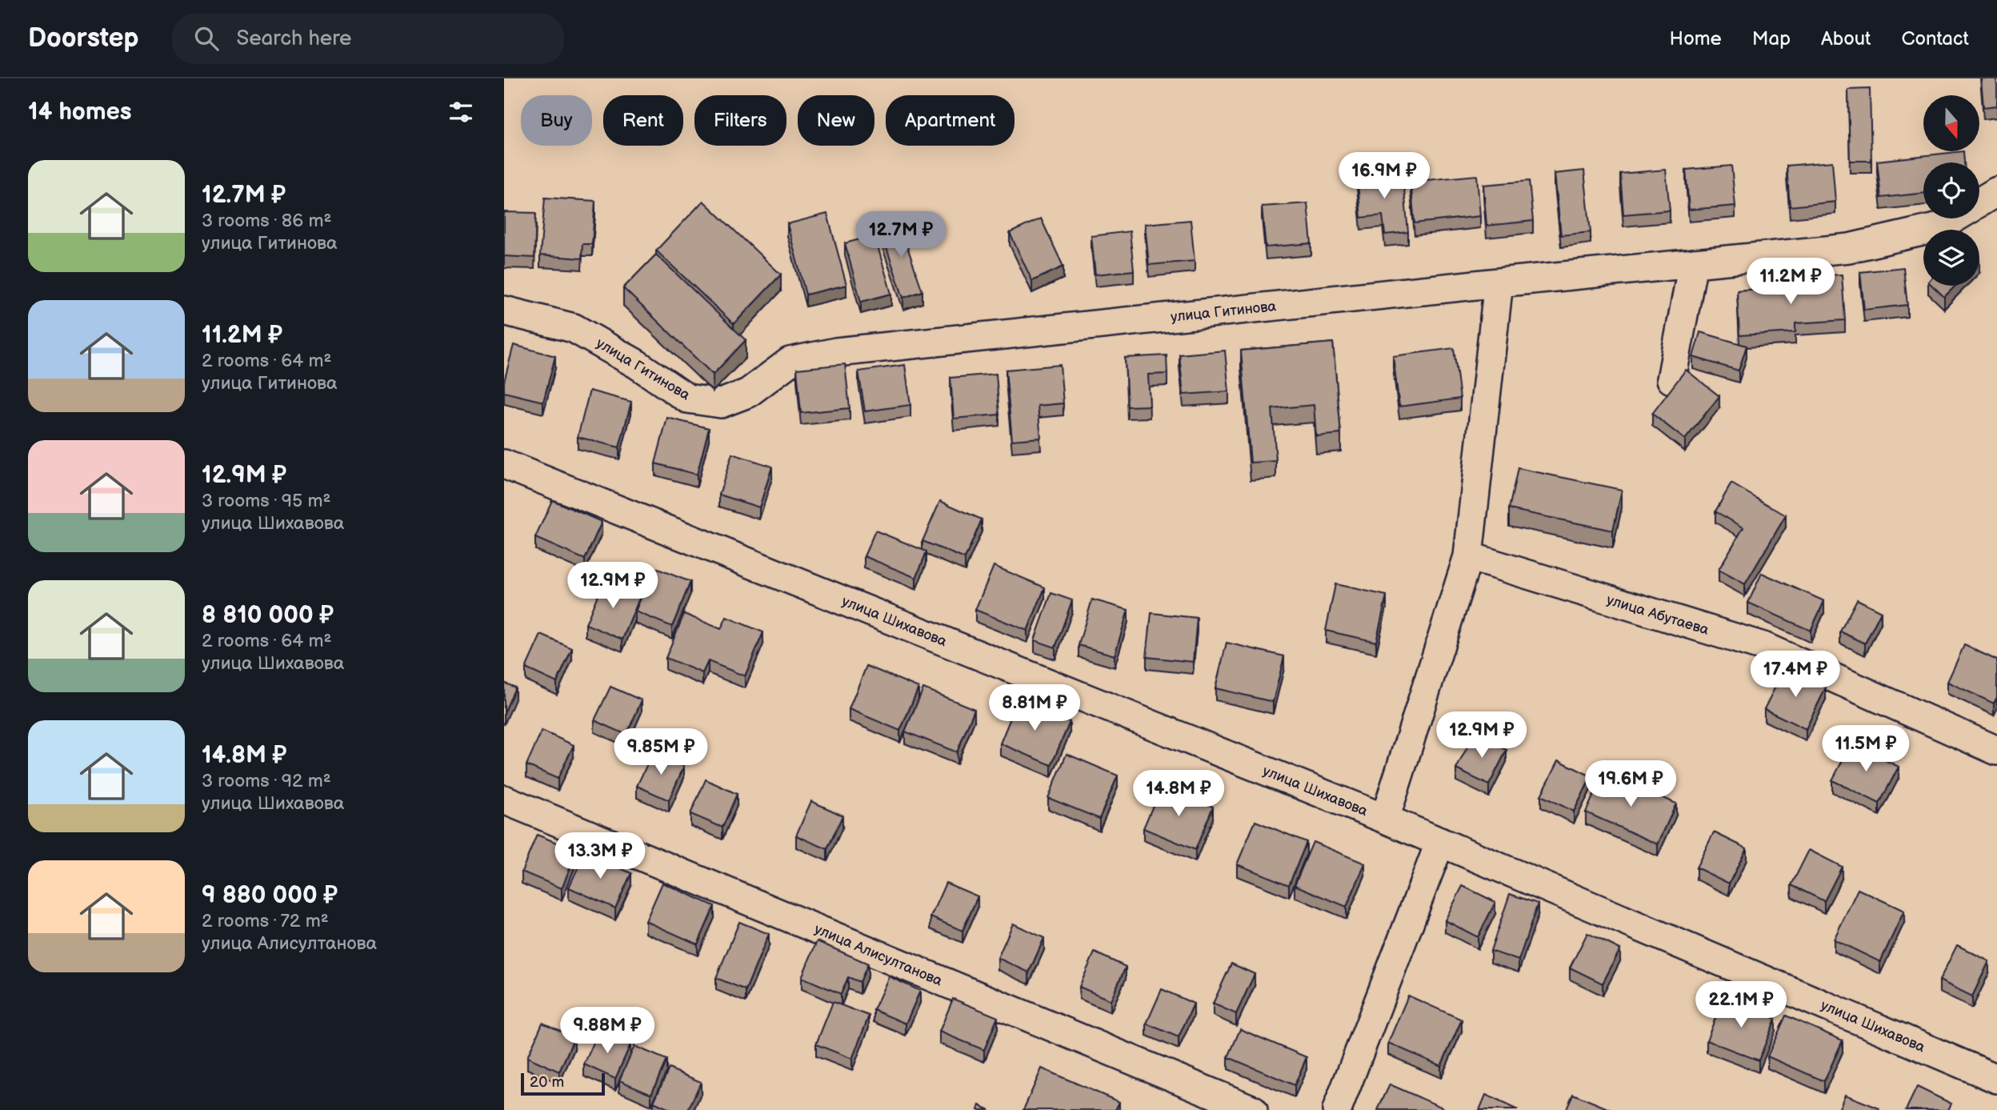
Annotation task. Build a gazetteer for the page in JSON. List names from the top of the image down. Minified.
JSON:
{"streets":{"street":["улица Гитинова","улица Абутаева","улица Шихавова","улица Алисултанова"]},"scale_bar":"20 m","north":"bottom","page":{"header":"Doorstep","search":"Search here","nav":["Home","Map","About","Contact"],"heading":"14 homes","chip":["Buy","Rent","Filters","New","Apartment"],"list":[{"name":"12.7M ₽","note":"3 rooms · 86 m² · улица Гитинова"},{"name":"11.2M ₽","note":"2 rooms · 64 m² · улица Гитинова"},{"name":"12.9M ₽","note":"3 rooms · 95 m² · улица Шихавова"},{"name":"8 810 000 ₽","note":"2 rooms · 64 m² · улица Шихавова"},{"name":"14.8M ₽","note":"3 rooms · 92 m² · улица Шихавова"},{"name":"9 880 000 ₽","note":"2 rooms · 72 m² · улица Алисултанова"}],"price":["16.9M ₽","12.7M ₽","11.2M ₽","12.9M ₽","17.4M ₽","8.81M ₽","12.9M ₽","11.5M ₽","9.85M ₽","19.6M ₽","14.8M ₽","13.3M ₽","22.1M ₽","9.88M ₽"],"scale":"20 m"}}
